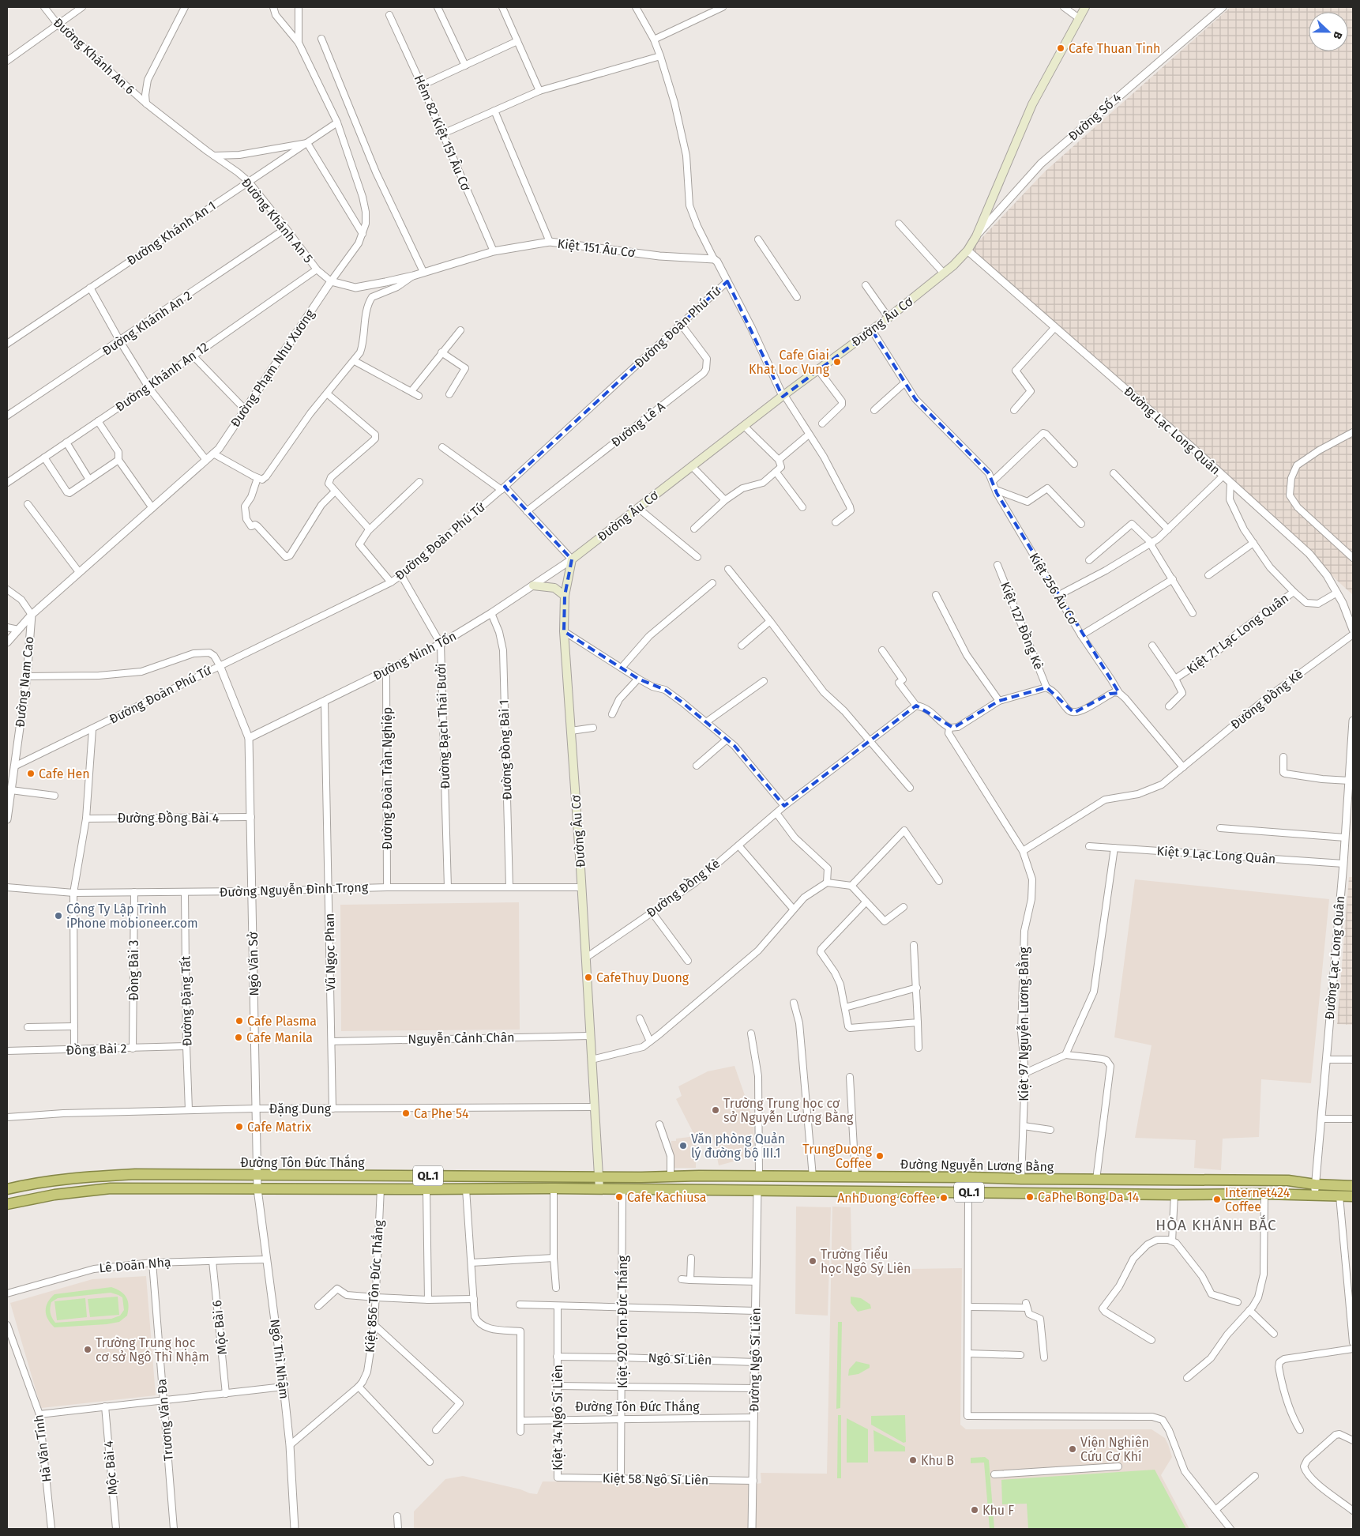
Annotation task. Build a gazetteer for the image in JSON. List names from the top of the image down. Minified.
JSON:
{"streets":{"highway":["Đường Tôn Đức Thắng","Đường Nguyễn Lương Bằng","QL.1"],"main road":["Đường Âu Cơ"],"street":["Đường Khánh An 6","Đường Số 4","Hẻm 82 Kiệt 151 Âu Cơ","Đường Khánh An 5","Đường Khánh An 1","Kiệt 151 Âu Cơ","Đường Khánh An 2","Đường Đoàn Phú Tứ","Đường Phạm Như Xương","Đường Khánh An 12","Đường Lê A","Đường Lạc Long Quân","Kiệt 256 Âu Cơ","Kiệt 127 Đồng Kè","Kiệt 71 Lạc Long Quân","Đường Ninh Tốn","Đường Nam Cao","Đường Đồng Kè","Đường Bạch Thái Bưởi","Đường Đồng Bài 1","Đường Đoàn Trần Nghiệp","Đường Đồng Bài 4","Kiệt 9 Lạc Long Quân","Đường Nguyễn Đình Trọng","Vũ Ngọc Phan","Ngô Văn Sở","Đồng Bài 3","Đường Đặng Tất","Kiệt 97 Nguyễn Lương Bằng","Nguyễn Cảnh Chân","Đồng Bài 2","Đặng Dung","Lê Doãn Nhạ","Kiệt 856 Tôn Đức Thắng","Kiệt 920 Tôn Đức Thắng","Mộc Bài 6","Ngô Thì Nhậm","Ngô Sĩ Liên","Đường Ngô Sĩ Liên","Kiệt 34 Ngô Sĩ Liên","Trương Văn Đa","Hà Văn Tính","Mộc Bài 4","Kiệt 58 Ngô Sĩ Liên"]},"crossings":[["Đường Khánh An 6","Đường Khánh An 5"],["Đường Số 4","Đường Âu Cơ"],["Hẻm 82 Kiệt 151 Âu Cơ","Kiệt 151 Âu Cơ"],["Đường Khánh An 5","Đường Khánh An 1"],["Đường Khánh An 5","Kiệt 151 Âu Cơ"],["Đường Khánh An 5","Đường Khánh An 2"],["Đường Khánh An 5","Đường Phạm Như Xương"],["Đường Khánh An 5","Đường Khánh An 12"],["Đường Khánh An 1","Đường Phạm Như Xương"],["Kiệt 151 Âu Cơ","Đường Phạm Như Xương"],["Đường Âu Cơ","Đường Lạc Long Quân"],["Đường Âu Cơ","Kiệt 256 Âu Cơ"],["Đường Âu Cơ","Đường Ninh Tốn"],["Đường Âu Cơ","Đường Đồng Kè"],["Đường Âu Cơ","Đường Nguyễn Đình Trọng"],["Đường Âu Cơ","Nguyễn Cảnh Chân"],["Đường Âu Cơ","Đặng Dung"],["Đường Âu Cơ","Đường Tôn Đức Thắng"],["Đường Âu Cơ","Đường Nguyễn Lương Bằng"],["Đường Đoàn Phú Tứ","Đường Lê A"],["Đường Đoàn Phú Tứ","Đường Nam Cao"],["Đường Đoàn Phú Tứ","Đường Bạch Thái Bưởi"],["Đường Phạm Như Xương","Đường Nam Cao"],["Đường Lạc Long Quân","Kiệt 71 Lạc Long Quân"],["Đường Lạc Long Quân","Kiệt 9 Lạc Long Quân"],["Đường Lạc Long Quân","Đường Nguyễn Lương Bằng"],["Đường Ninh Tốn","Đường Bạch Thái Bưởi"],["Đường Ninh Tốn","Đường Đồng Bài 1"],["Đường Ninh Tốn","Đường Đoàn Trần Nghiệp"],["Đường Ninh Tốn","Vũ Ngọc Phan"],["Đường Ninh Tốn","Ngô Văn Sở"],["Đường Đồng Kè","Kiệt 97 Nguyễn Lương Bằng"],["Đường Bạch Thái Bưởi","Đường Nguyễn Đình Trọng"],["Đường Đồng Bài 1","Đường Nguyễn Đình Trọng"],["Đường Đoàn Trần Nghiệp","Đường Nguyễn Đình Trọng"],["Đường Đồng Bài 4","Ngô Văn Sở"],["Đường Nguyễn Đình Trọng","Vũ Ngọc Phan"],["Đường Nguyễn Đình Trọng","Ngô Văn Sở"],["Đường Nguyễn Đình Trọng","Đồng Bài 3"],["Đường Nguyễn Đình Trọng","Đường Đặng Tất"],["Vũ Ngọc Phan","Nguyễn Cảnh Chân"],["Vũ Ngọc Phan","Đặng Dung"],["Ngô Văn Sở","Đặng Dung"],["Ngô Văn Sở","Đường Tôn Đức Thắng"],["Ngô Văn Sở","Ngô Thì Nhậm"],["Đồng Bài 3","Đồng Bài 2"],["Đường Đặng Tất","Đồng Bài 2"],["Đường Đặng Tất","Đặng Dung"],["Kiệt 97 Nguyễn Lương Bằng","Đường Nguyễn Lương Bằng"],["Đường Tôn Đức Thắng","Đường Nguyễn Lương Bằng"],["Đường Tôn Đức Thắng","Kiệt 856 Tôn Đức Thắng"],["Đường Tôn Đức Thắng","Kiệt 920 Tôn Đức Thắng"],["Đường Tôn Đức Thắng","Ngô Thì Nhậm"],["Đường Tôn Đức Thắng","Đường Ngô Sĩ Liên"],["Đường Tôn Đức Thắng","Kiệt 34 Ngô Sĩ Liên"],["Đường Nguyễn Lương Bằng","Kiệt 920 Tôn Đức Thắng"],["Đường Nguyễn Lương Bằng","Đường Ngô Sĩ Liên"],["Lê Doãn Nhạ","Mộc Bài 6"],["Lê Doãn Nhạ","Ngô Thì Nhậm"],["Lê Doãn Nhạ","Trương Văn Đa"],["Kiệt 856 Tôn Đức Thắng","Ngô Thì Nhậm"],["Kiệt 920 Tôn Đức Thắng","Ngô Sĩ Liên"],["Kiệt 920 Tôn Đức Thắng","Kiệt 58 Ngô Sĩ Liên"],["Ngô Sĩ Liên","Đường Ngô Sĩ Liên"],["Ngô Sĩ Liên","Kiệt 34 Ngô Sĩ Liên"],["Đường Ngô Sĩ Liên","Kiệt 58 Ngô Sĩ Liên"],["Kiệt 34 Ngô Sĩ Liên","Kiệt 58 Ngô Sĩ Liên"]],"districts":["HÒA KHÁNH BẮC"],"places":["Cafe Thuan Tinh","Cafe Giai Khat Loc Vung","Cafe Hen","Công Ty Lập Trình iPhone mobioneer.com","CafeThuy Duong","Cafe Plasma","Cafe Manila","Trường Trung học cơ sở Nguyễn Lương Bằng","Ca Phe 54","Cafe Matrix","Văn phòng Quản lý đường bộ III.1","TrungDuong Coffee","Cafe Kachiusa","CaPhe Bong Da 14","AnhDuong Coffee","Internet424 Coffee","Trường Tiểu học Ngô Sỹ Liên","Trường Trung học cơ sở Ngô Thì Nhậm","Viện Nghiên Cứu Cơ Khí","Khu B","Khu F"],"north":"right"}
